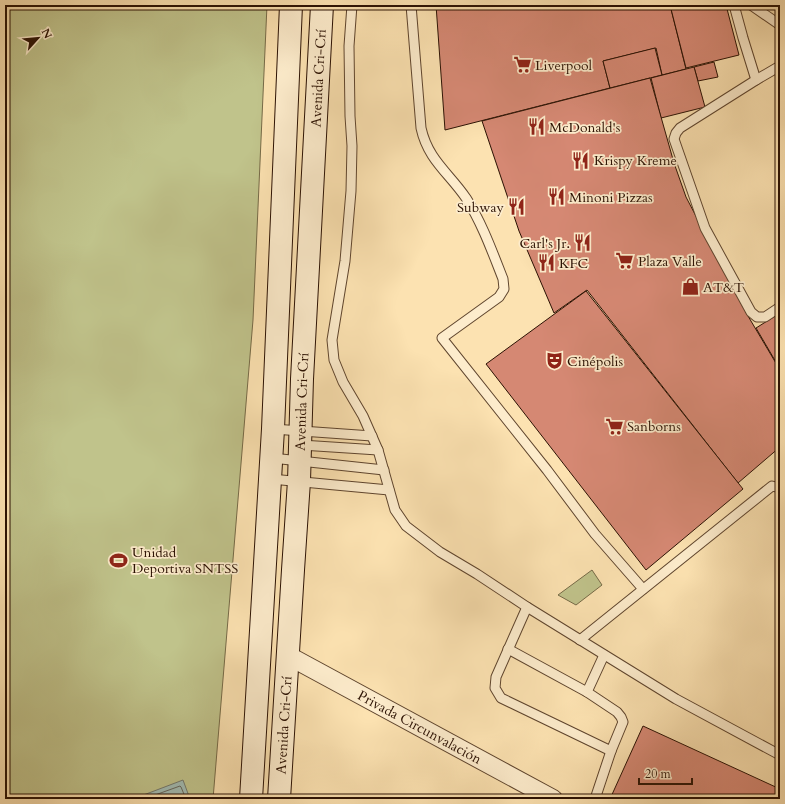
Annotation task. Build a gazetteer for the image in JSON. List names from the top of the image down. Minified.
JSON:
{"streets":{"main road":["Avenida Cri-Crí"],"street":["Privada Circunvalación"]},"crossings":[["Avenida Cri-Crí","Privada Circunvalación"]],"places":{"supermarket":["Liverpool","Plaza Valle","Sanborns"],"restaurant":["McDonald's","Krispy Kreme","Minoni Pizzas","Subway","Carl's Jr.","KFC"],"shop":["AT&T"],"theatre":["Cinépolis"],"sports":["Unidad Deportiva SNTSS"]},"scale_bar":"20 m","north":"top right"}
